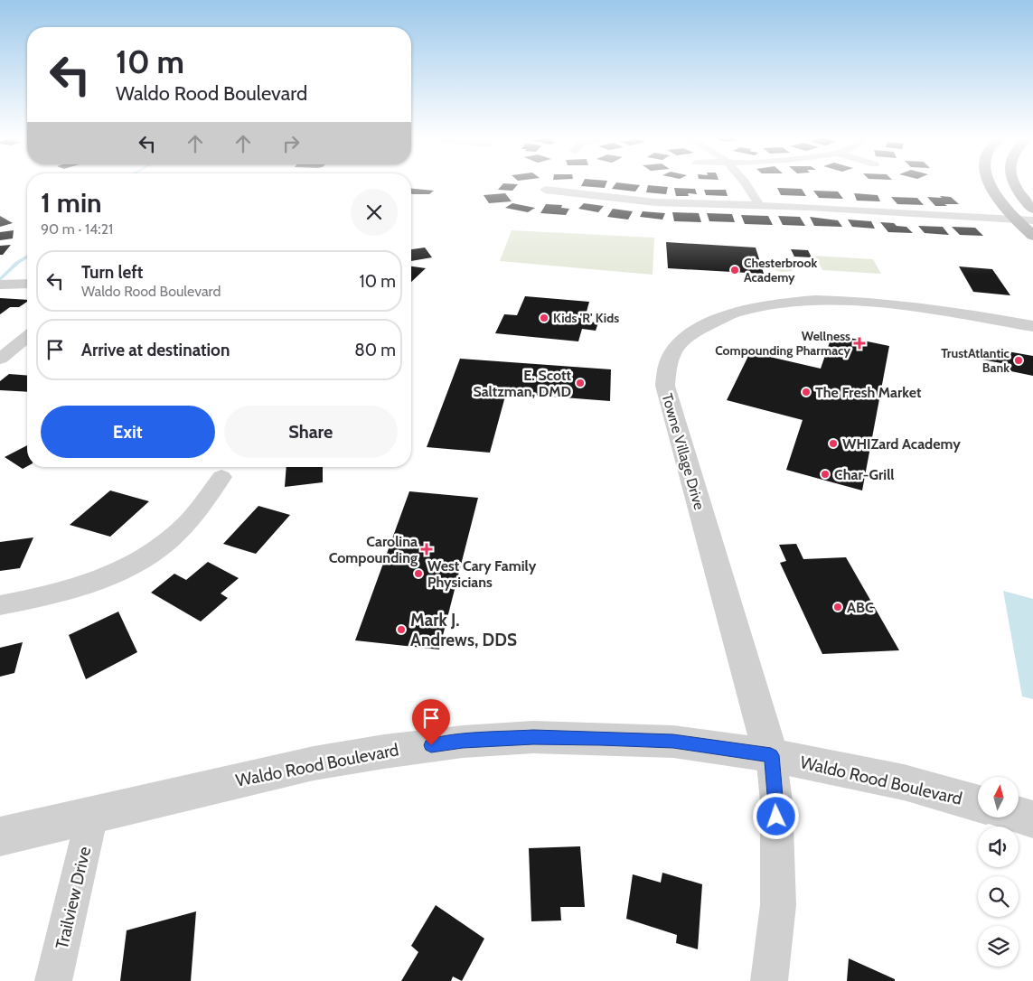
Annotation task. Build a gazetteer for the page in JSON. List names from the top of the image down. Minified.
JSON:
{"streets":{"street":["Towne Village Drive","Waldo Rood Boulevard","Trailview Drive"]},"crossings":[["Towne Village Drive","Waldo Rood Boulevard"],["Waldo Rood Boulevard","Trailview Drive"]],"places":{"other":["Chesterbrook Academy","Kids 'R' Kids","TrustAtlantic Bank","E. Scott Saltzman, DMD","The Fresh Market","WHIZard Academy","Char-Grill","West Cary Family Physicians","ABC","Mark J. Andrews, DDS"],"health":["Wellness Compounding Pharmacy","Carolina Compounding"]},"north":"top","page":{"turn":["10 m","Waldo Rood Boulevard"],"heading":["1 min","90 m · 14:21"],"list":[{"name":"Turn left","note":"Waldo Rood Boulevard","value":"10 m"},{"name":"Arrive at destination","value":"80 m"}],"buttons":["Exit","Share"]}}
